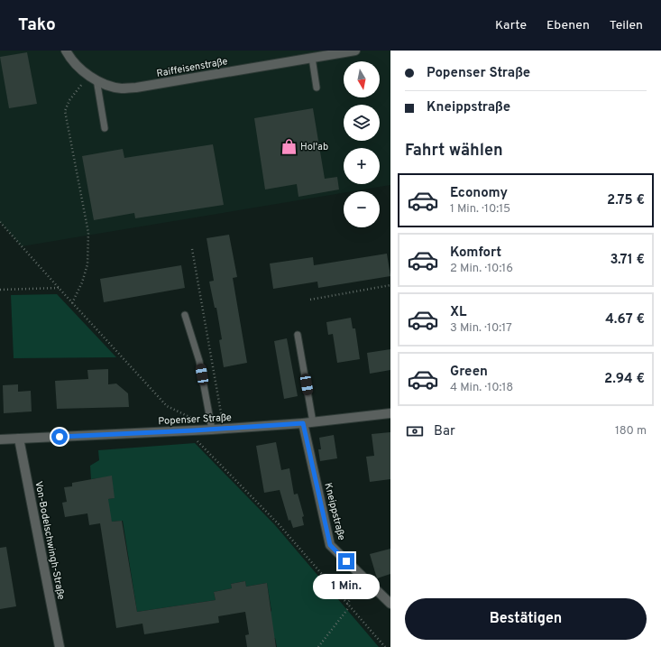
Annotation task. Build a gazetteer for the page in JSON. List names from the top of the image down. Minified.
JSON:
{"streets":{"street":["Raiffeisenstraße","Popenser Straße","Kneippstraße","Von-Bodelschwingh-Straße"]},"crossings":[["Popenser Straße","Kneippstraße"],["Popenser Straße","Von-Bodelschwingh-Straße"]],"places":{"shop":["Hol'ab"]},"north":"bottom","page":{"header":"Tako","nav":["Karte","Ebenen","Teilen"],"banner":["Popenser Straße","Kneippstraße"],"map_buttons":["+","−"],"heading":"Fahrt wählen","list":[{"name":"Economy","note":"1 Min. · 10:15","value":"2.75 €"},{"name":"Komfort","note":"2 Min. · 10:16","value":"3.71 €"},{"name":"XL","note":"3 Min. · 10:17","value":"4.67 €"},{"name":"Green","note":"4 Min. · 10:18","value":"2.94 €"}],"pay":["Bar","180 m"],"bubble":"1 Min.","buttons":"Bestätigen"}}
